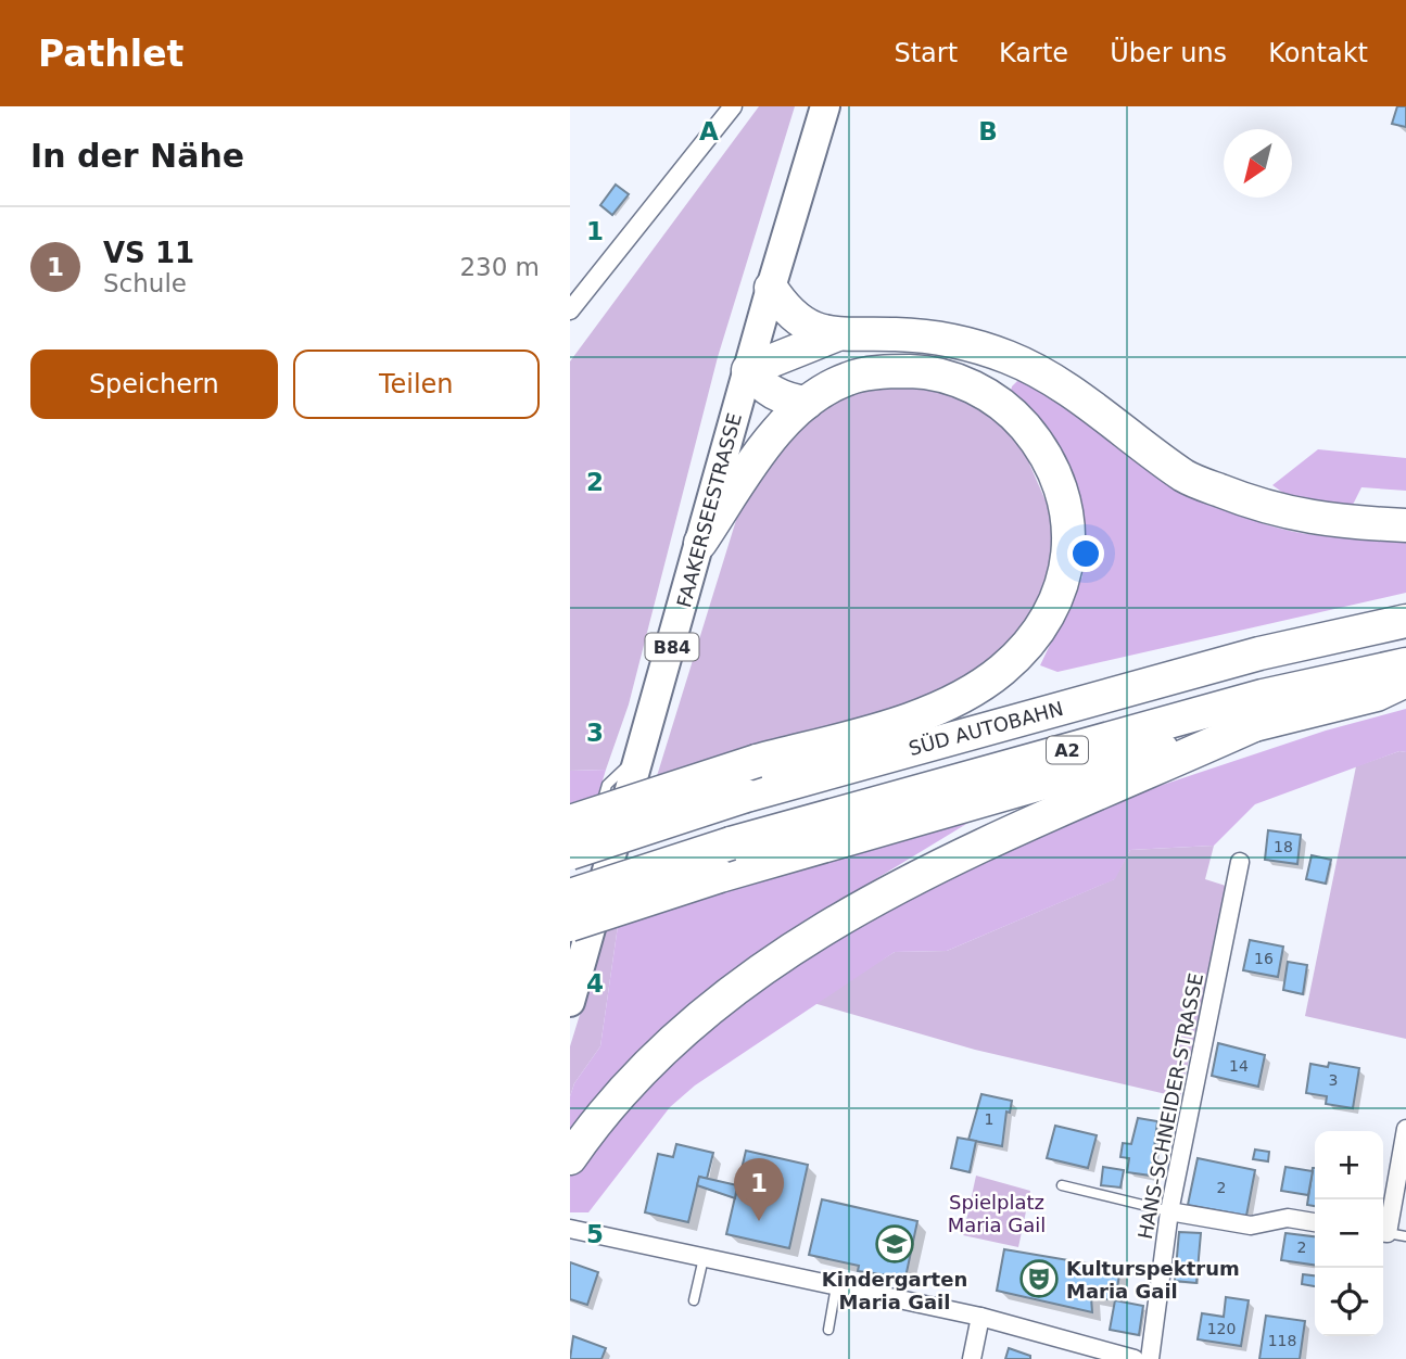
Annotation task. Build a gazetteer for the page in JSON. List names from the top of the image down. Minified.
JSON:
{"streets":{"highway":["SÜD AUTOBAHN","A2"],"main road":["FAAKERSEESTRASSE","B84"],"street":["HANS-SCHNEIDER-STRASSE"]},"parks":["Spielplatz Maria Gail"],"places":{"school or university":["Kindergarten Maria Gail"],"theatre":["Kulturspektrum Maria Gail"]},"house_numbers":["18","16","14","3","1","2","2","120","118"],"north":"bottom left","page":{"header":"Pathlet","nav":["Start","Karte","Über uns","Kontakt"],"heading":"In der Nähe","list":[{"mark":"1","name":"VS 11","note":"Schule","value":"230 m"}],"buttons":["Speichern","Teilen"],"map_buttons":["+","−"],"pins":"1"},"grid":{"columns":["A","B"],"rows":["1","2","3","4","5"]}}
